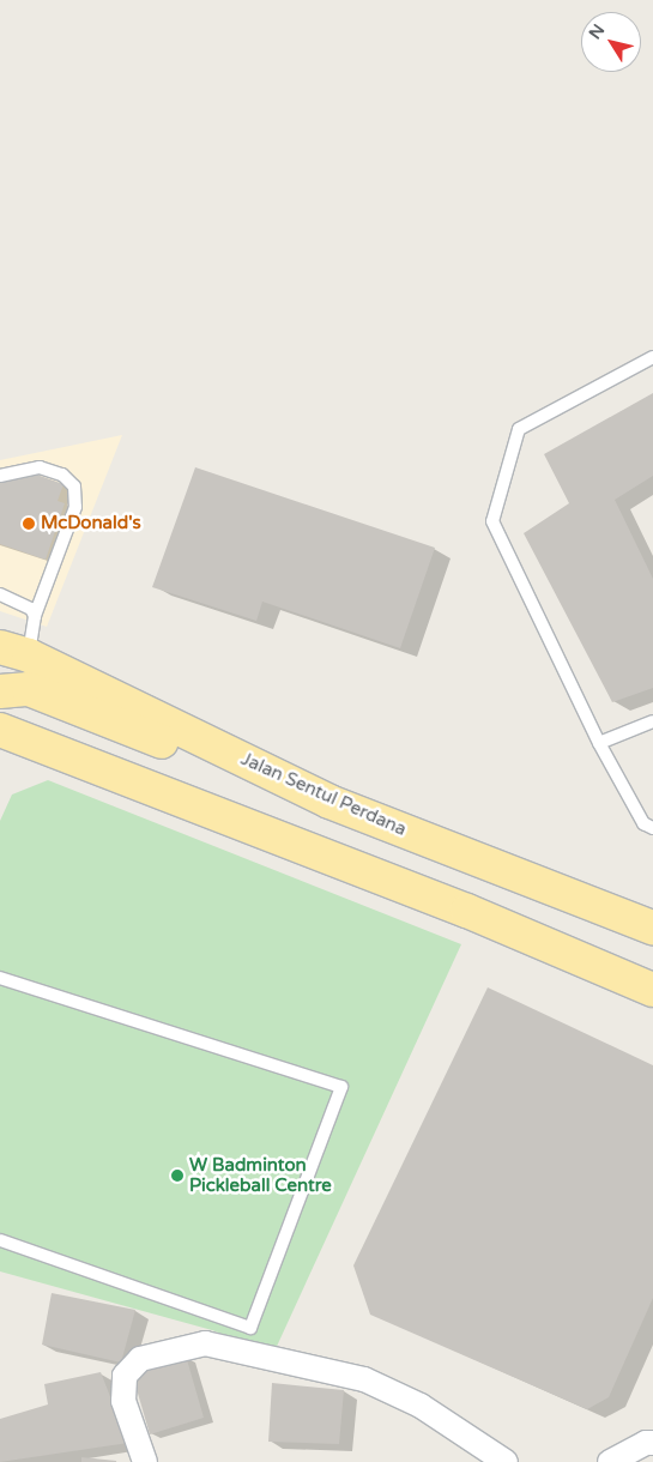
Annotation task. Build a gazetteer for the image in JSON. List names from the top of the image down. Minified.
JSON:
{"streets":{"main road":["Jalan Sentul Perdana"]},"places":["McDonald's","W Badminton Pickleball Centre"],"north":"top left"}
